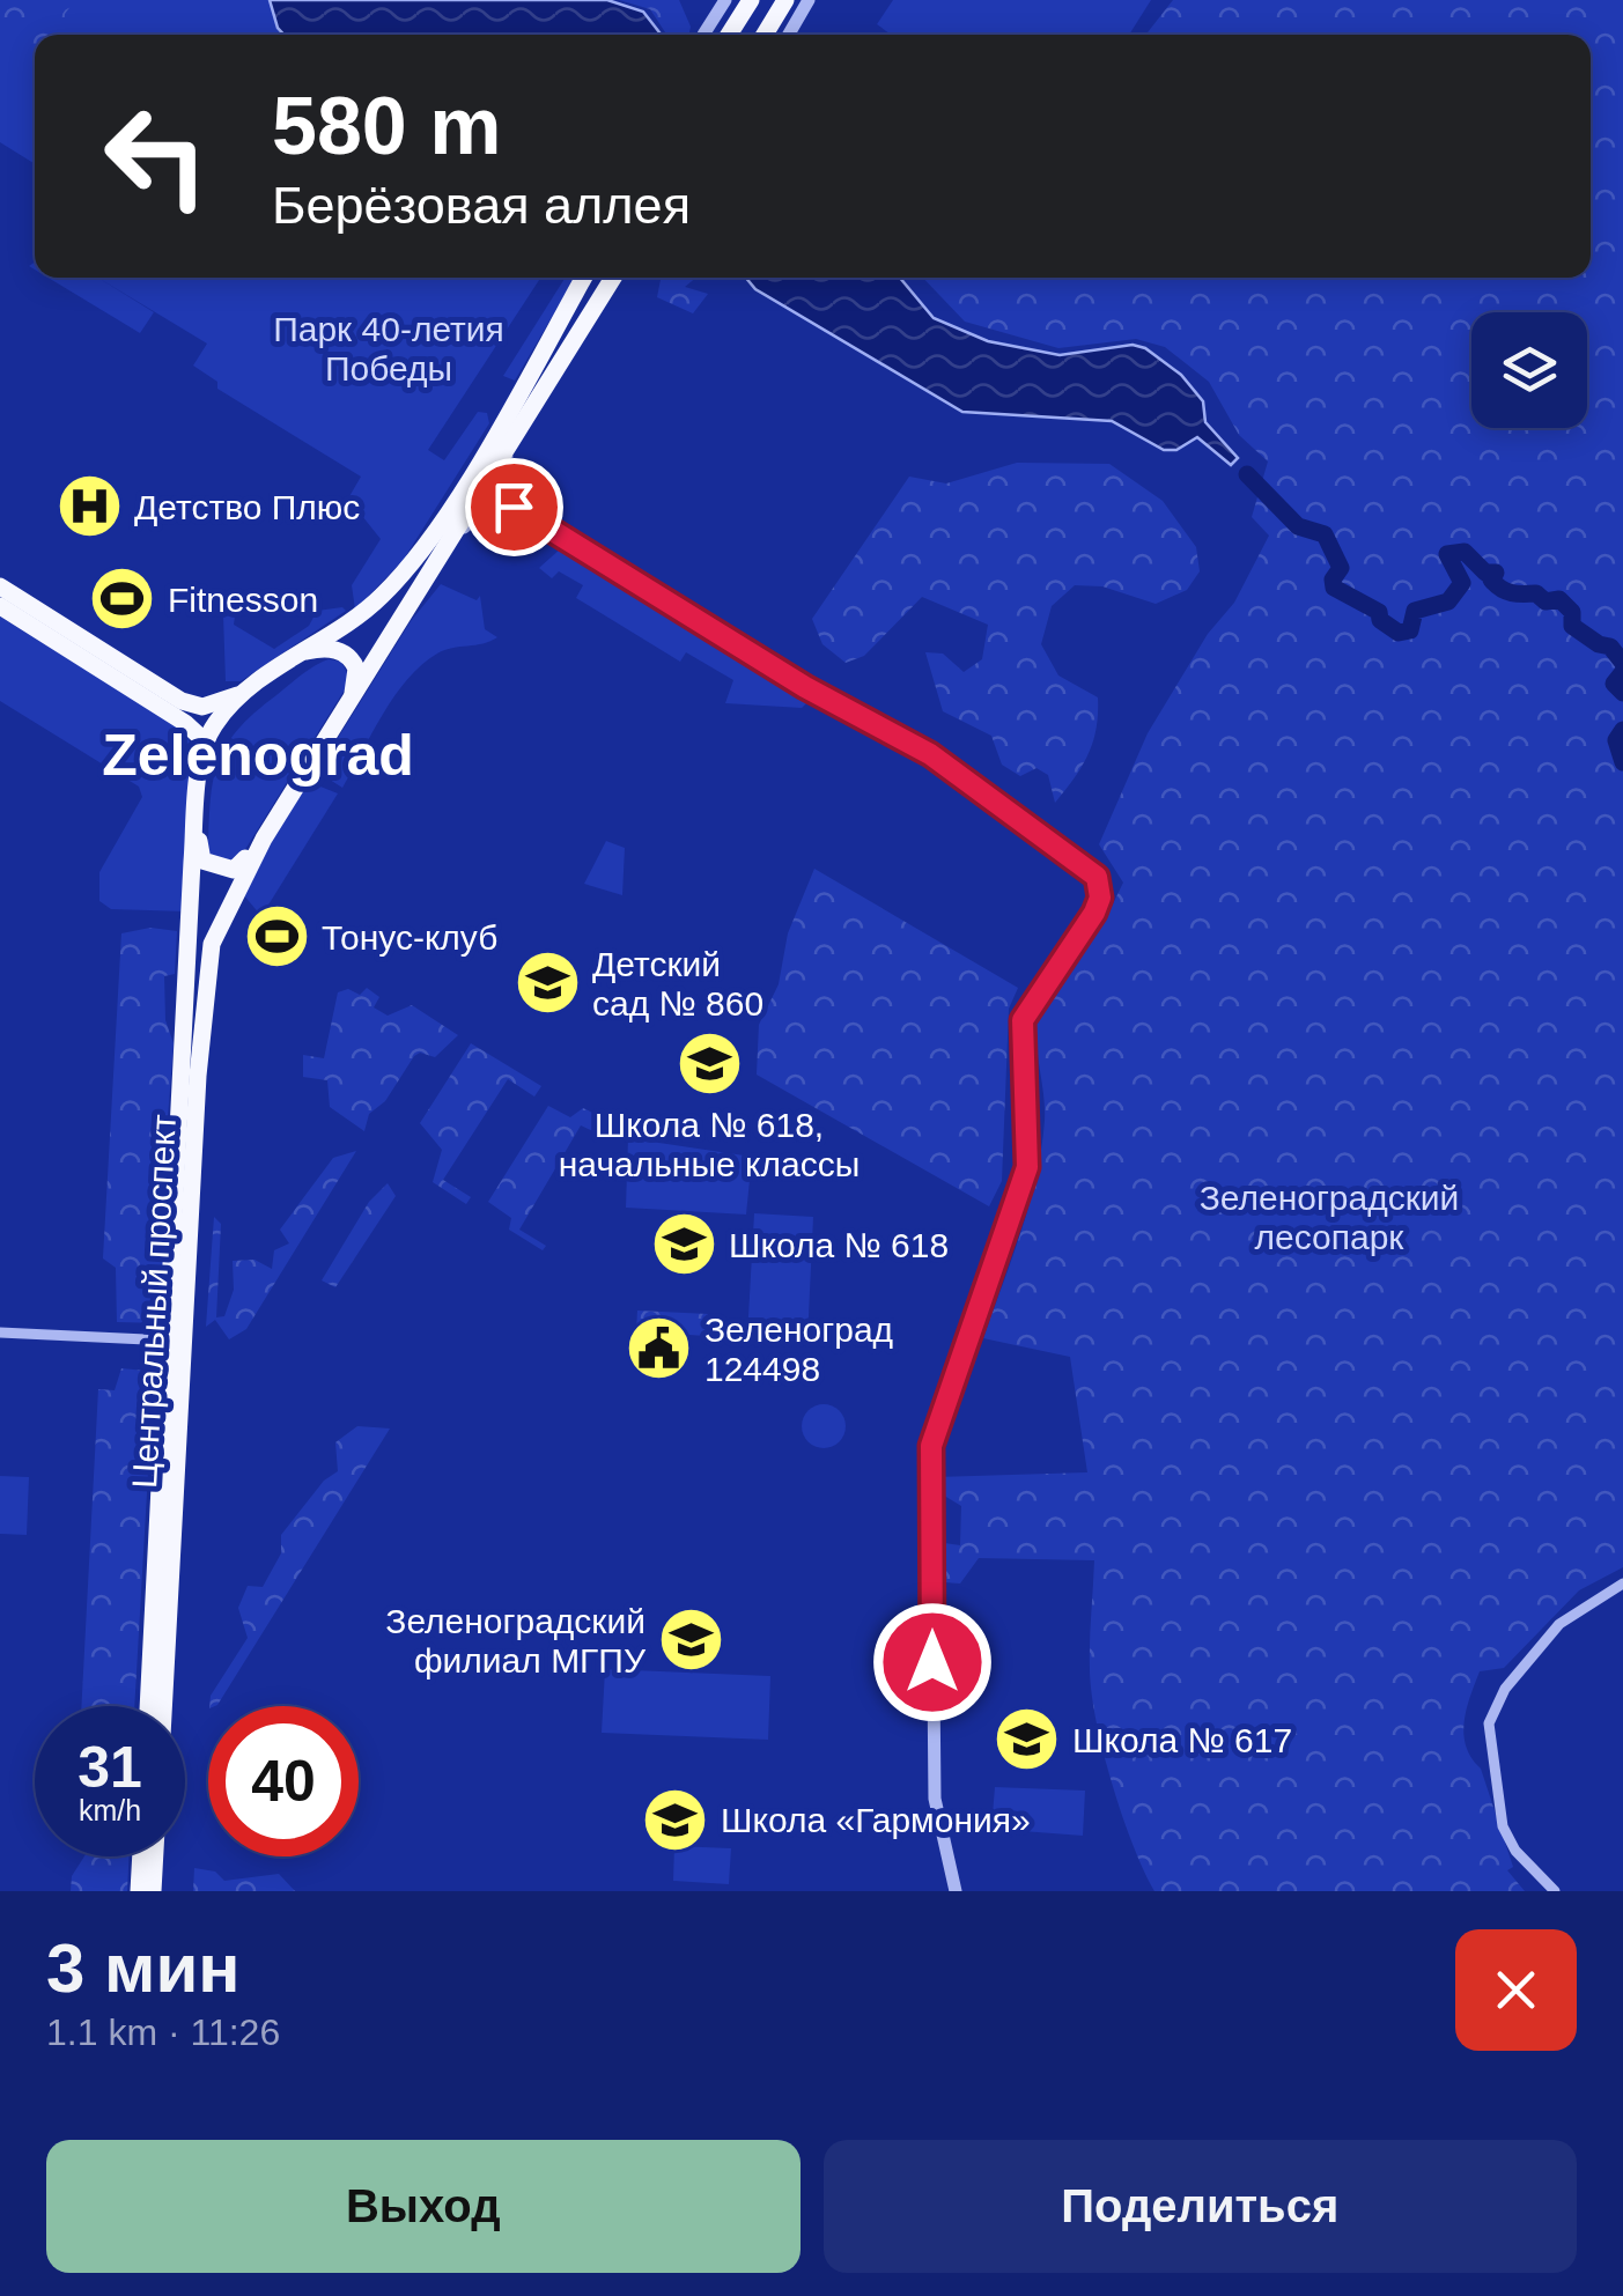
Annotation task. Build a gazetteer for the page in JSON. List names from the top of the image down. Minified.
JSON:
{"streets":{"main road":["Центральный проспект"]},"districts":["Zelenograd"],"parks":["Парк 40-летия Победы","Зеленоградский лесопарк"],"places":{"hospital":["Детство Плюс"],"sports":["Fitnesson","Тонус-клуб"],"school or university":["Детский сад № 860","Школа № 618, начальные классы","Школа № 618","Зеленоградский филиал МГПУ","Школа № 617","Школа «Гармония»"],"public building":["Зеленоград 124498"]},"page":{"turn":["580 m","Берёзовая аллея"],"speed":"31 km/h","limit":"40","heading":["3 мин","1.1 km · 11:26"],"buttons":["Выход","Поделиться"]}}
